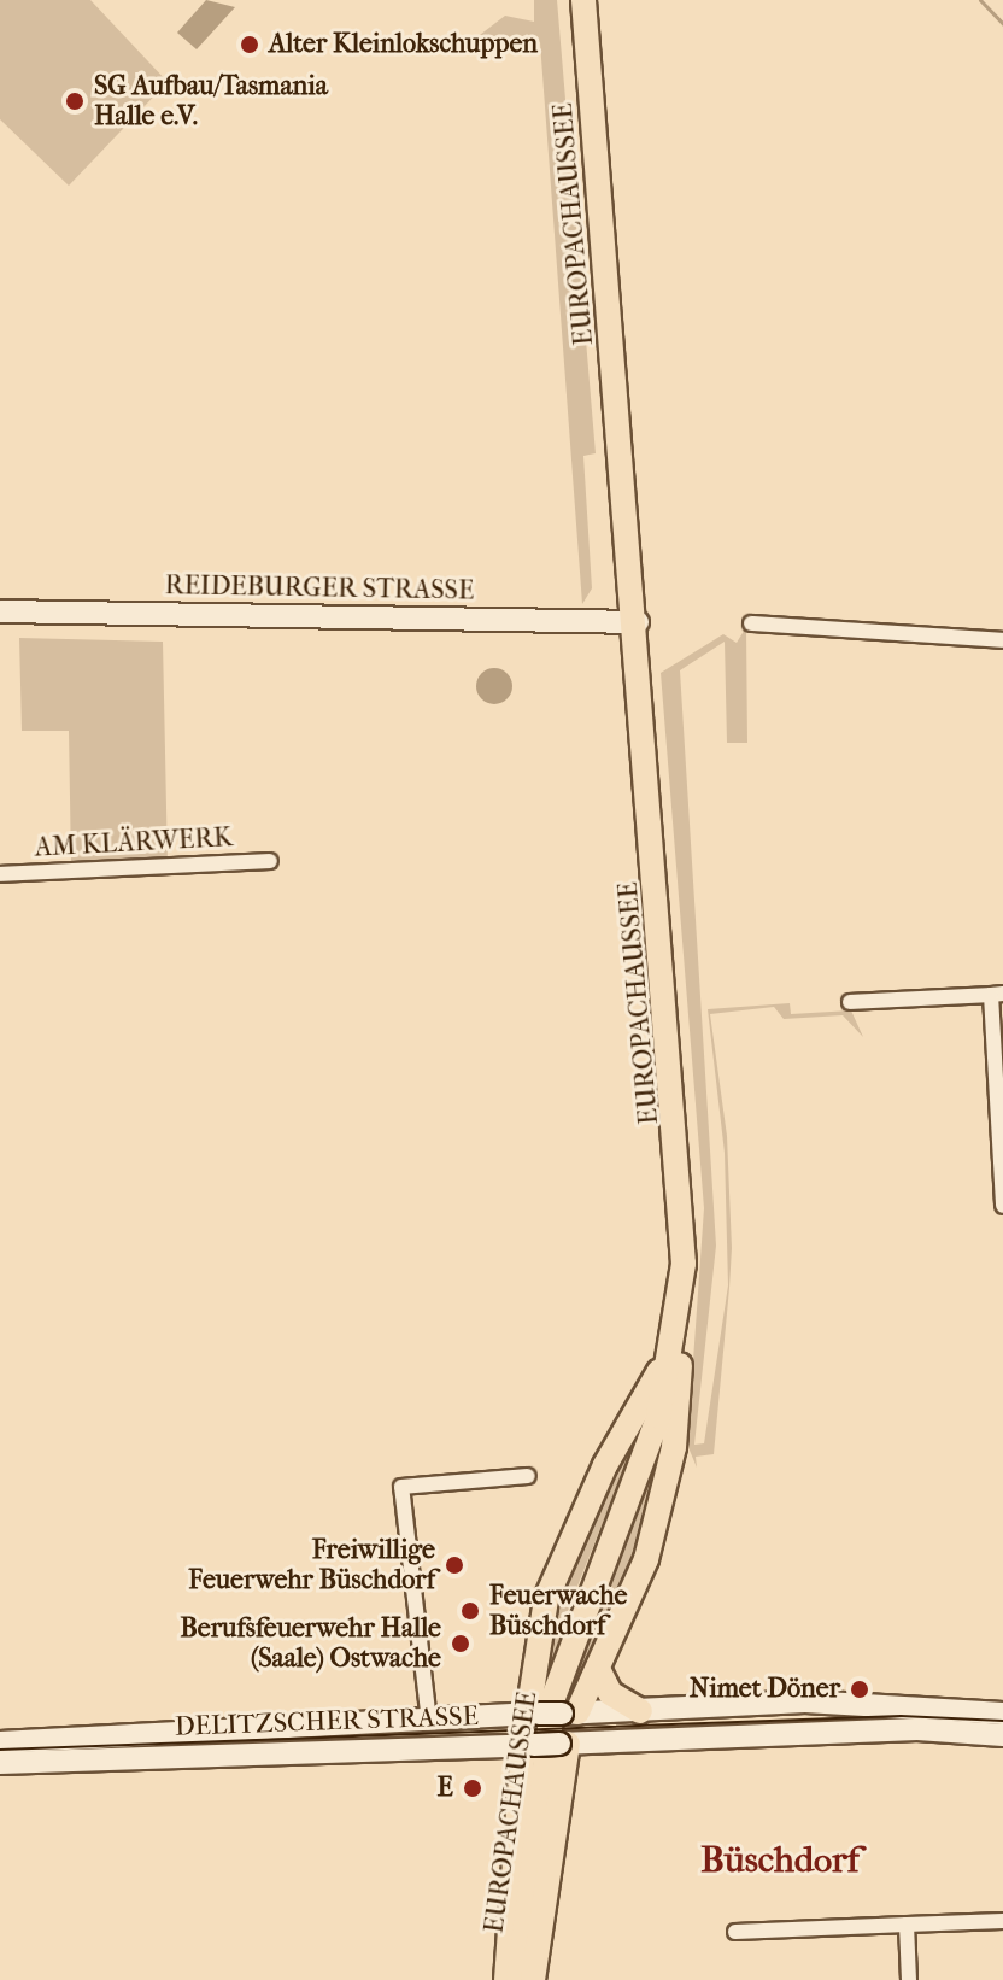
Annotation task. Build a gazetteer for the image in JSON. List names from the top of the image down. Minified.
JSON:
{"streets":{"main road":["EUROPACHAUSSEE","REIDEBURGER STRASSE","DELITZSCHER STRASSE"],"street":["AM KLÄRWERK"]},"crossings":[["EUROPACHAUSSEE","REIDEBURGER STRASSE"]],"districts":["Büschdorf"],"places":["Alter Kleinlokschuppen","SG Aufbau/Tasmania Halle e.V.","Freiwillige Feuerwehr Büschdorf","Feuerwache Büschdorf","Berufsfeuerwehr Halle (Saale) Ostwache","Nimet Döner","E"]}
